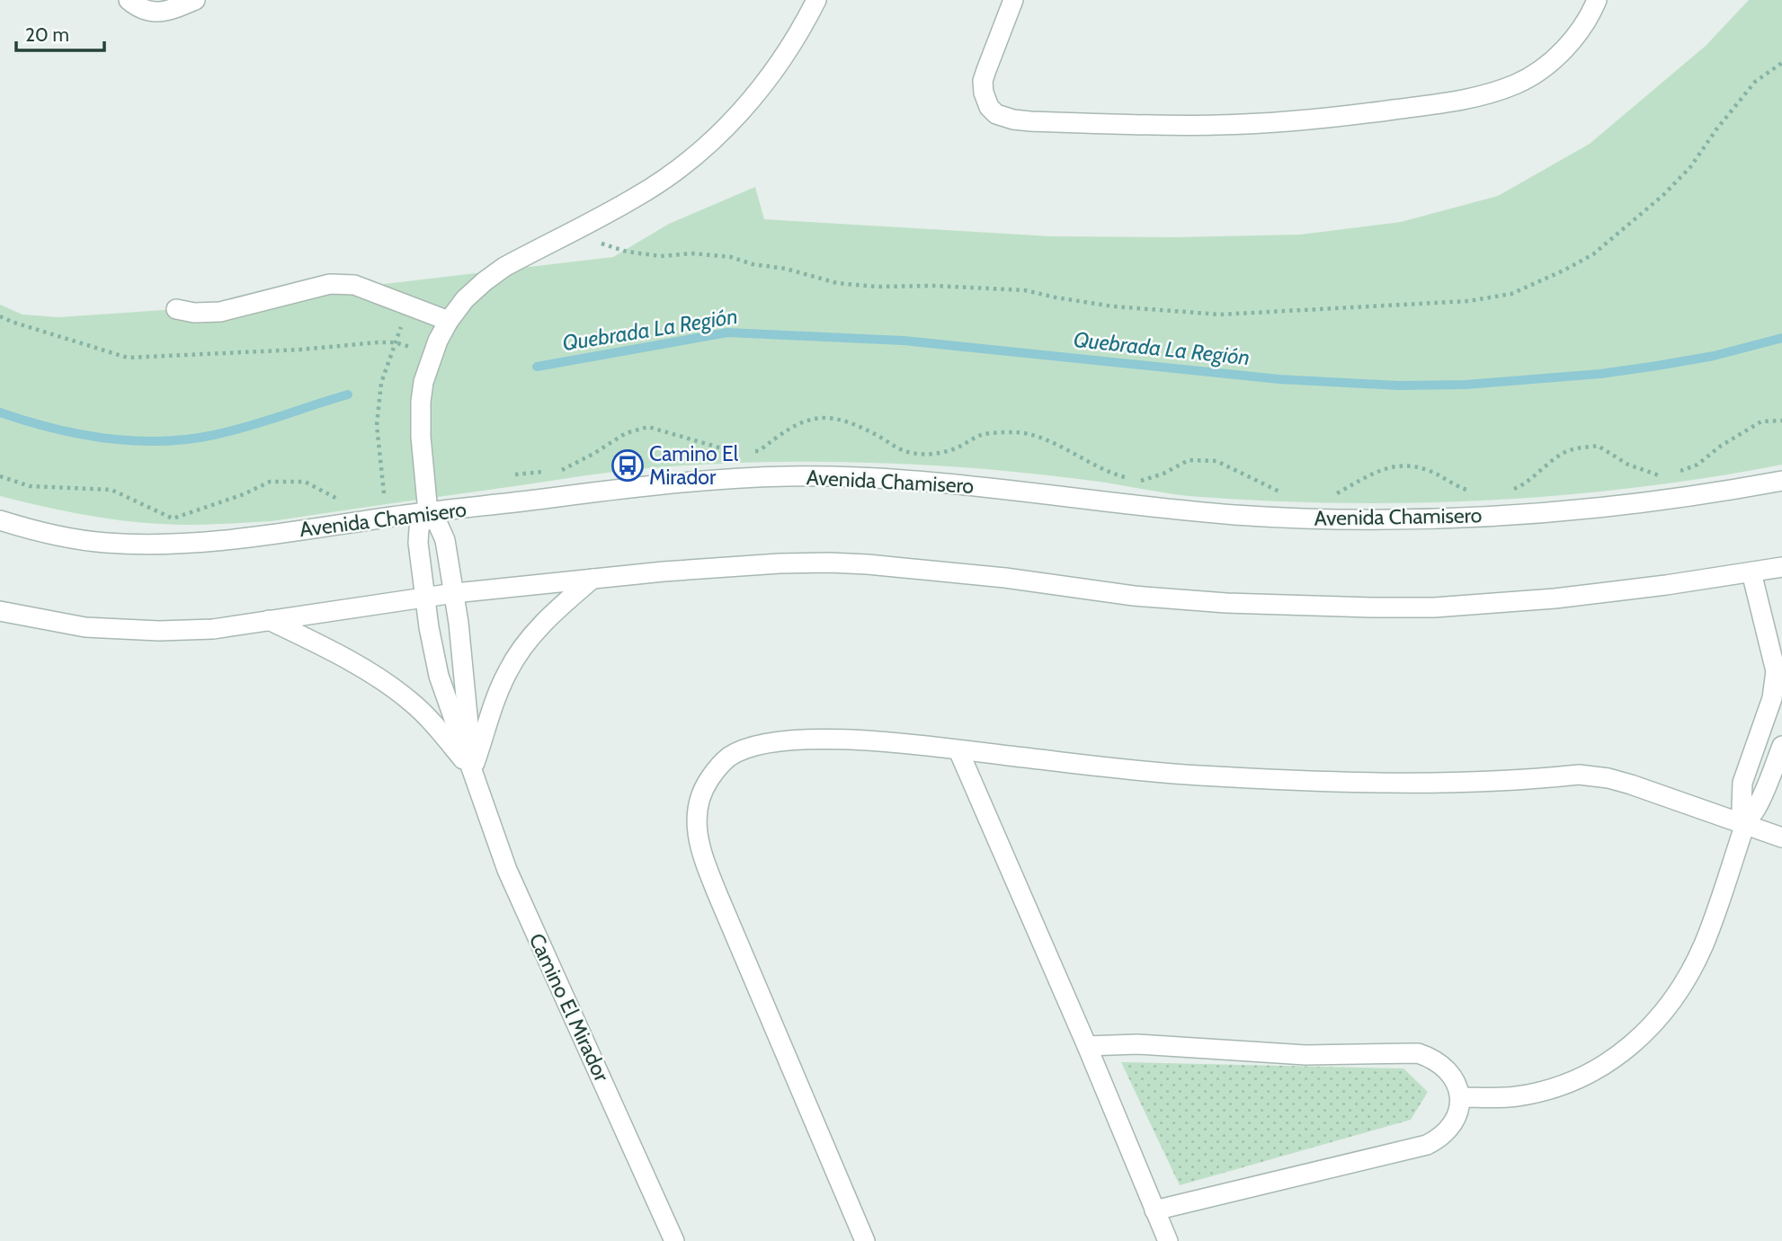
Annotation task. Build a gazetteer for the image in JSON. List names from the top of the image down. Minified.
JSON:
{"streets":{"street":["Avenida Chamisero","Camino El Mirador"]},"crossings":[["Avenida Chamisero","Camino El Mirador"]],"water":["Quebrada La Región"],"places":{"bus stop":["Camino El Mirador"]},"scale_bar":"20 m"}
